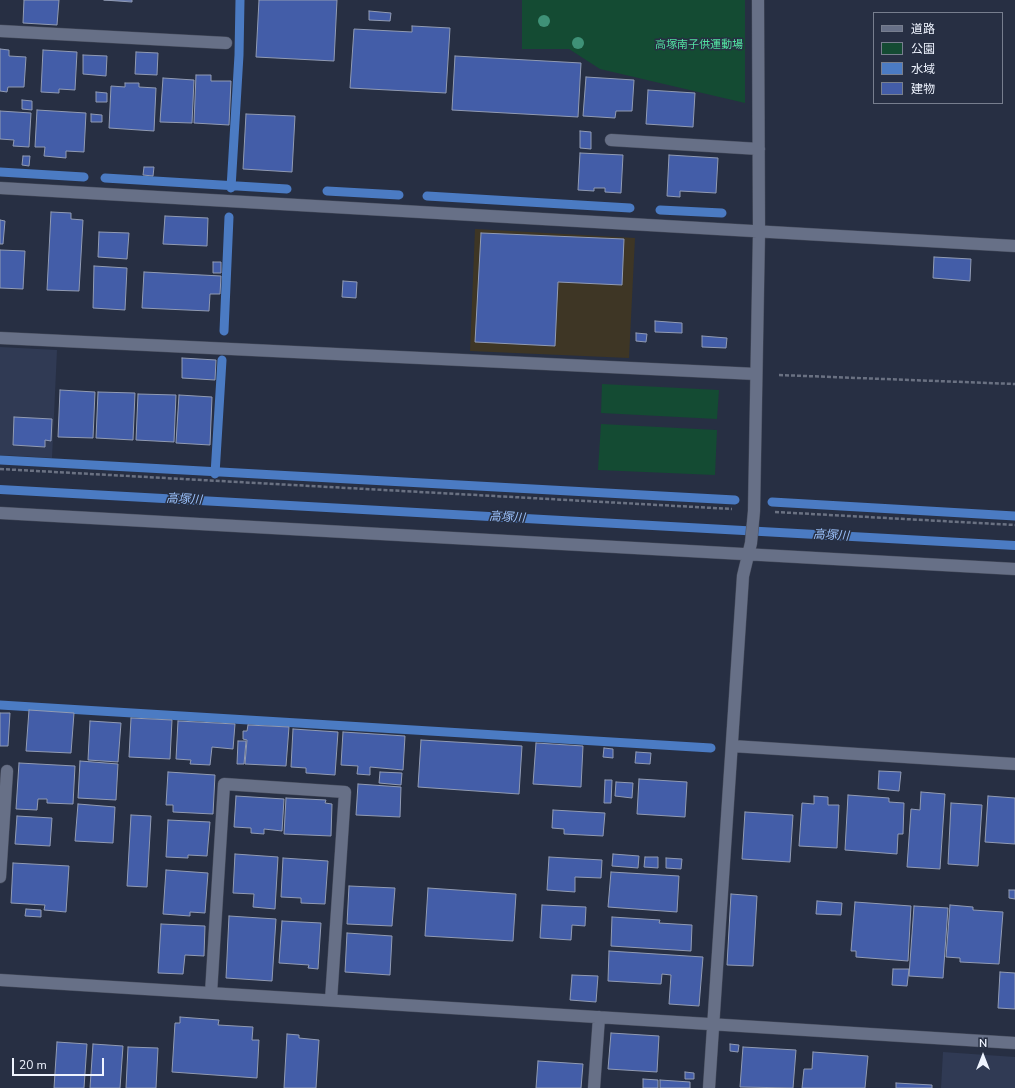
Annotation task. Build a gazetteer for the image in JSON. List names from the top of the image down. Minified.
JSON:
{"water":["高塚川"],"parks":["高塚南子供運動場"],"legend":["道路","公園","水域","建物"],"scale_bar":"20 m","north":"top"}
